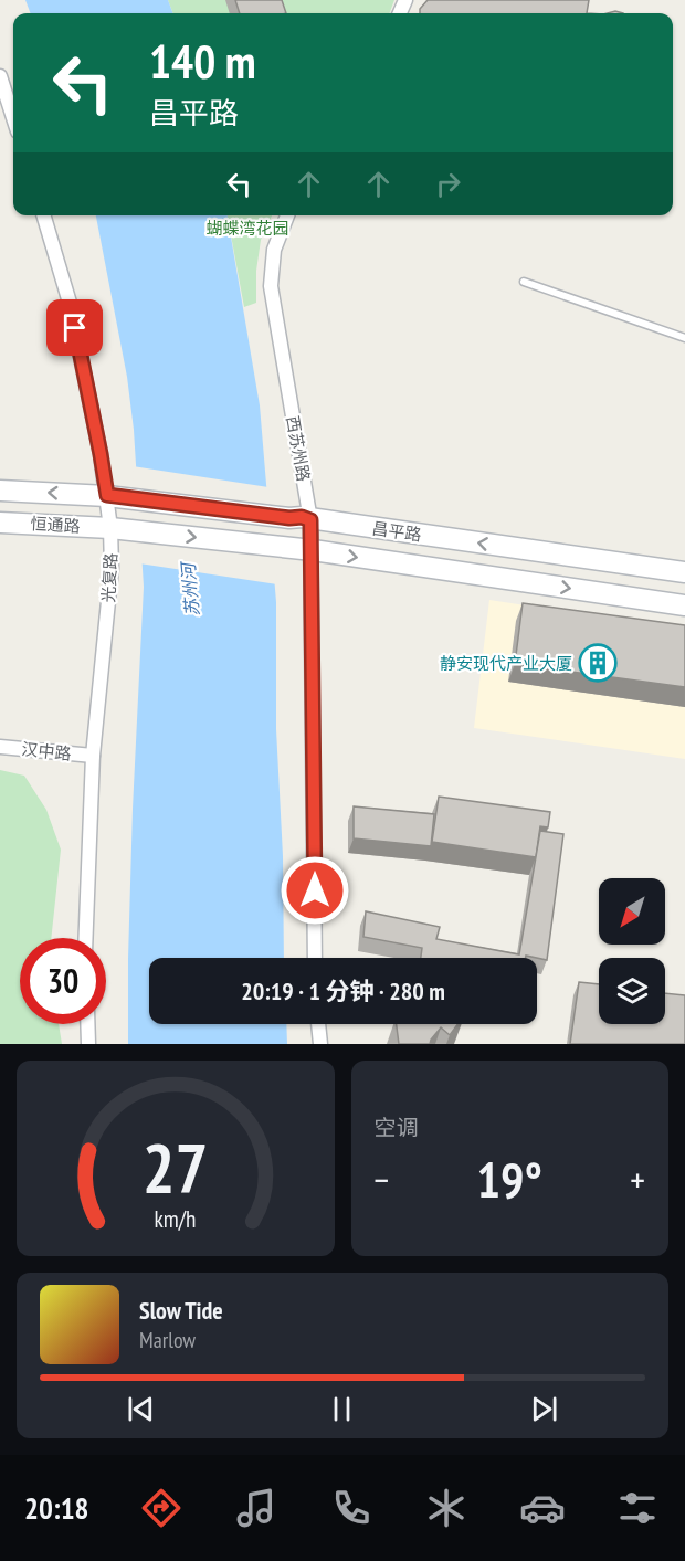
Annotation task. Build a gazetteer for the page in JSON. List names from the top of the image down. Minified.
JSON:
{"streets":{"main road":["恒通路","昌平路"],"street":["西苏州路","光复路","汉中路"]},"crossings":[["西苏州路","昌平路"],["恒通路","昌平路"],["恒通路","光复路"],["昌平路","光复路"],["光复路","汉中路"]],"water":["苏州河"],"parks":["蝴蝶湾花园"],"places":{"building":["静安现代产业大厦"]},"north":"bottom left","page":{"turn":["140 m","昌平路"],"limit":"30","trip":"20:19 · 1 分钟 · 280 m","tile":"空调","heat":["−","19°","+"],"song":["Slow Tide","Marlow"],"tabs":"20:18","gauge":["27","km/h"]}}
